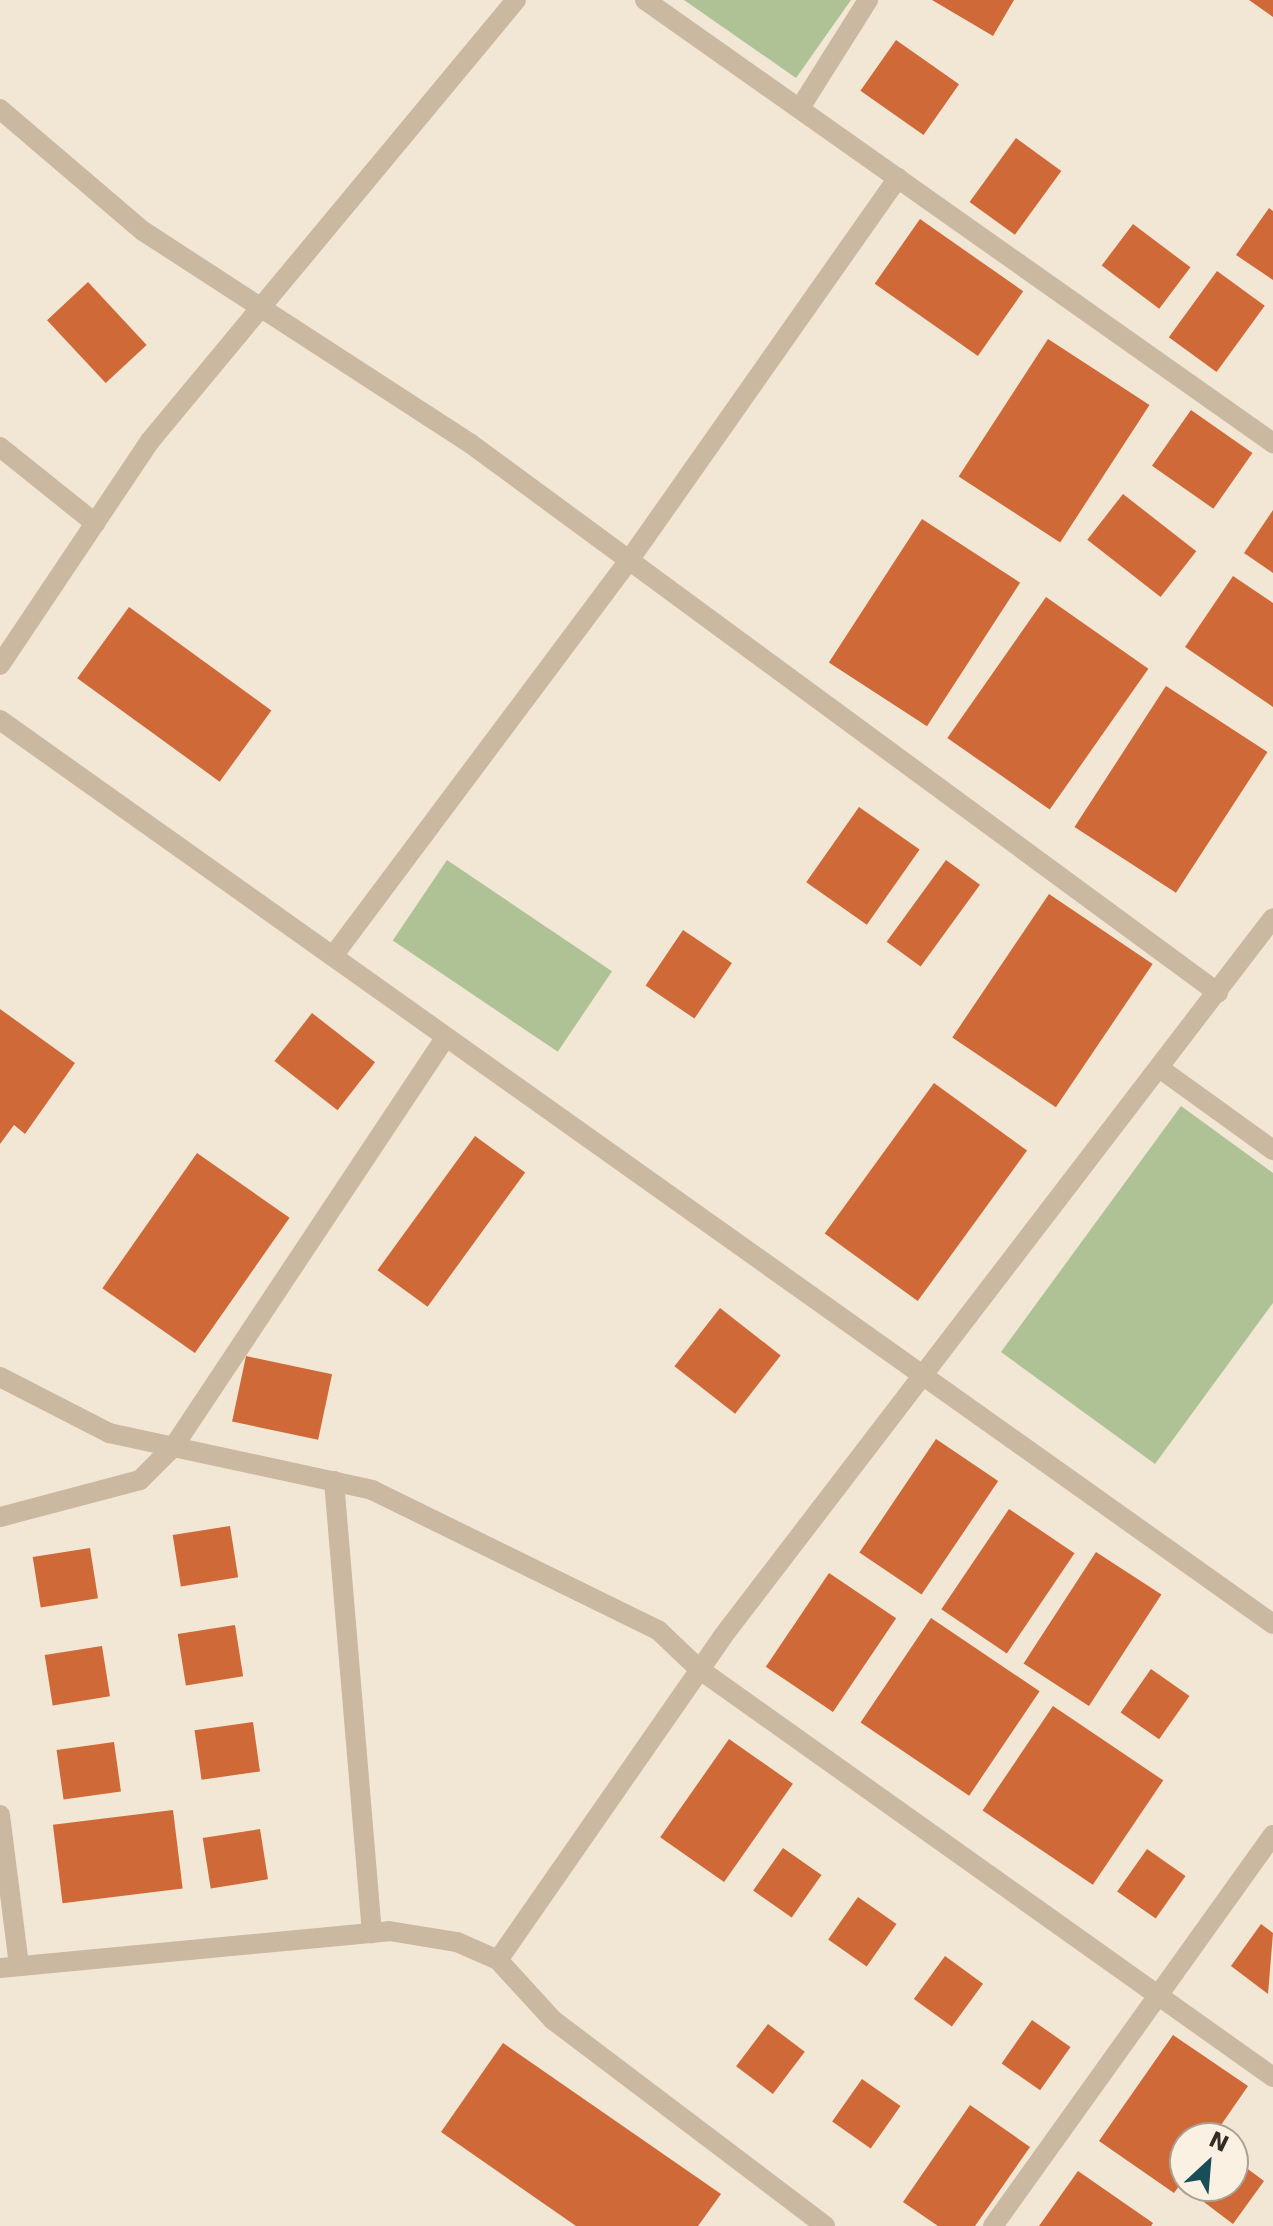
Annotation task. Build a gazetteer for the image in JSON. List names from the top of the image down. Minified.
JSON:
{"north":"top right"}
